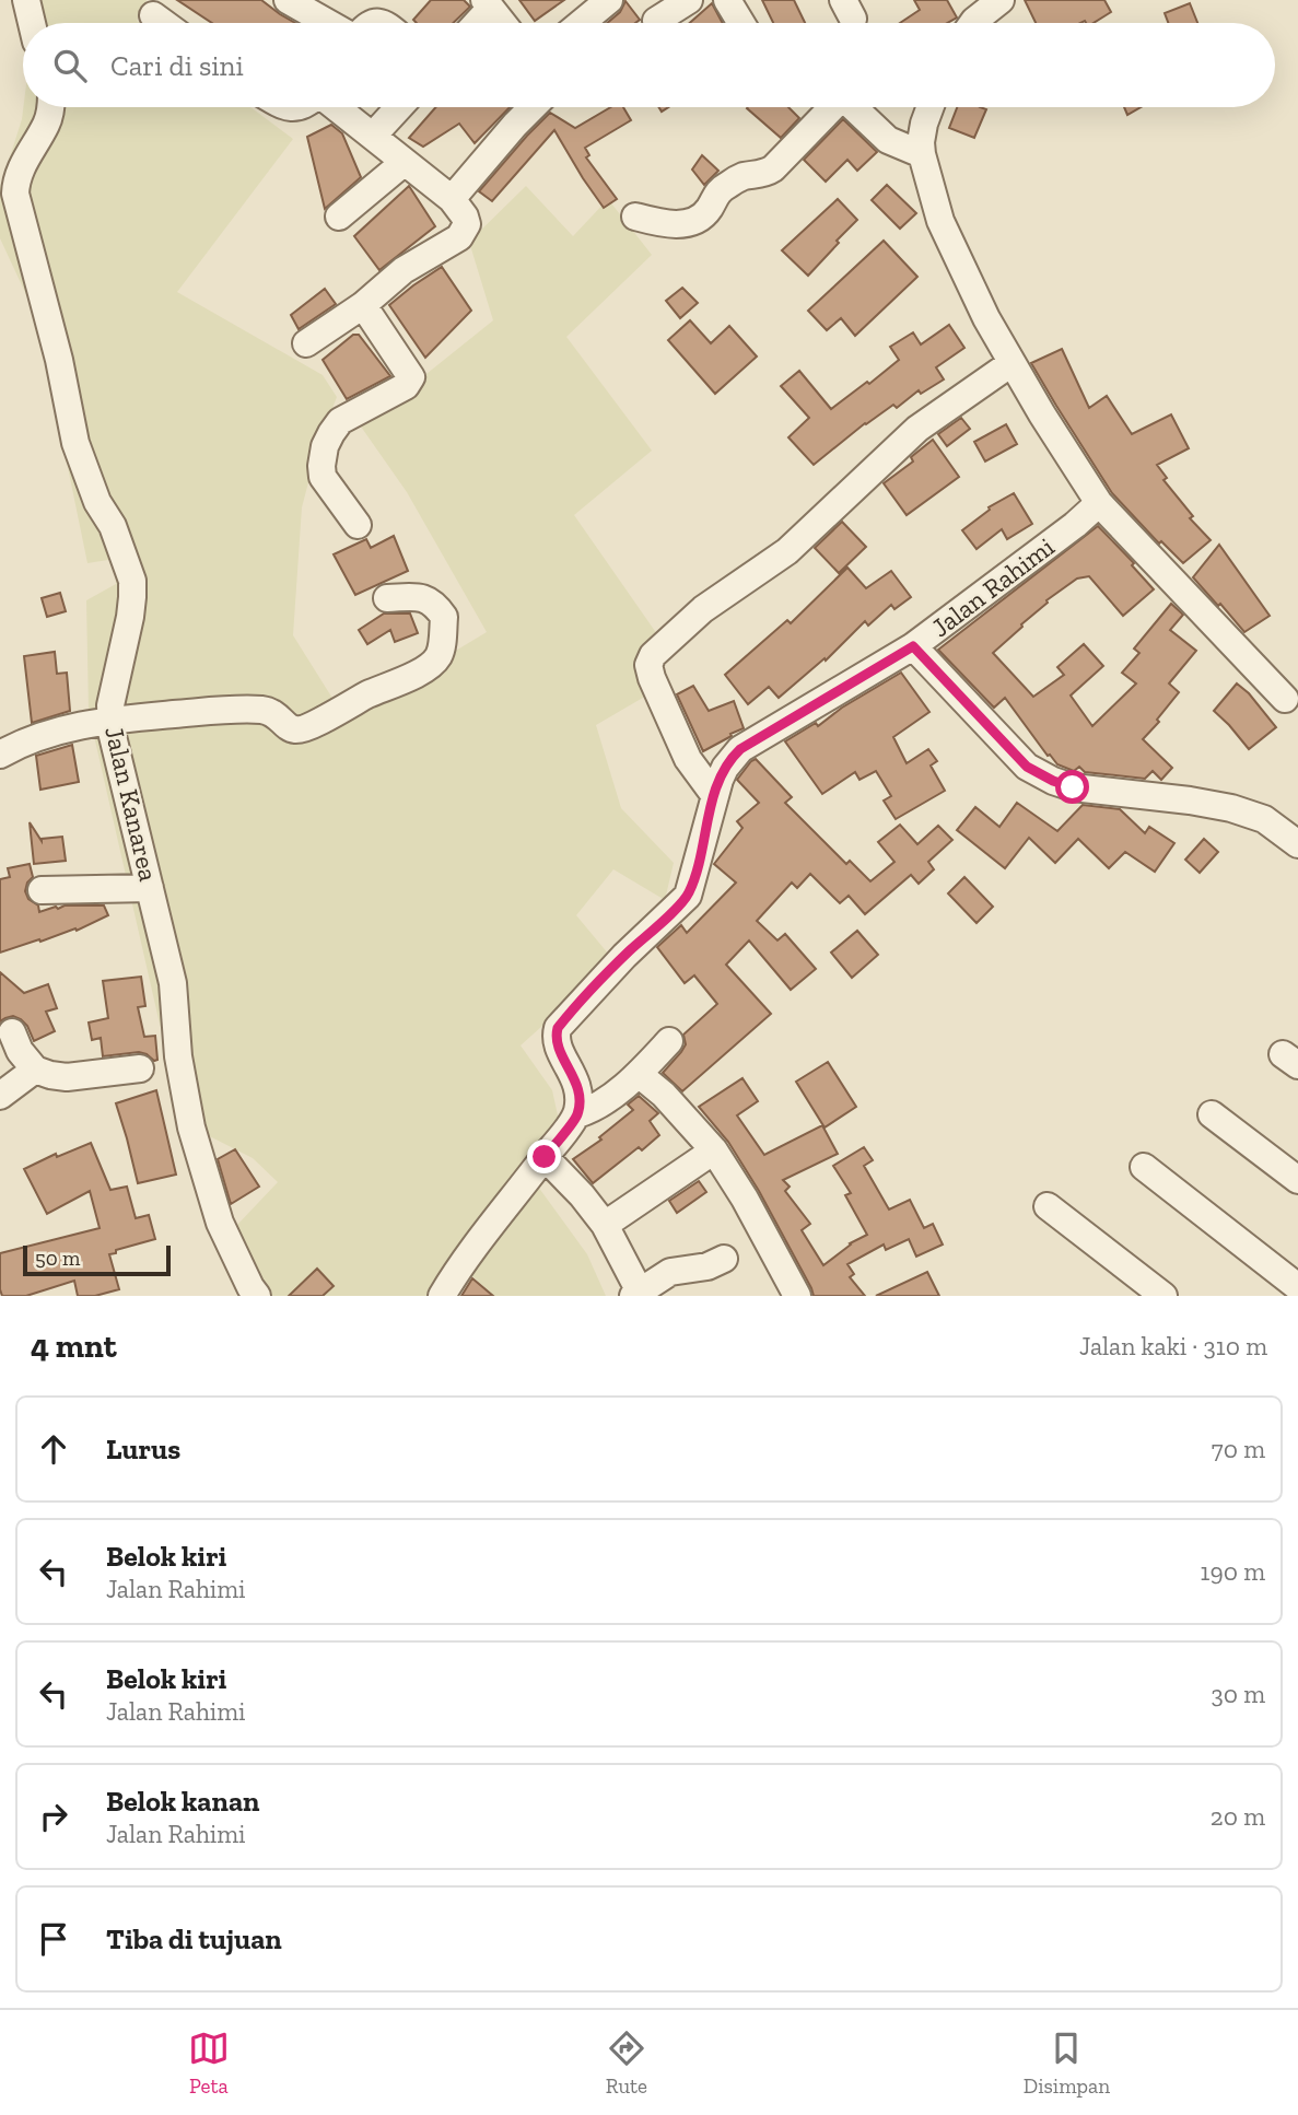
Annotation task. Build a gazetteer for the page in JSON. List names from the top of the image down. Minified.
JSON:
{"streets":{"street":["Jalan Rahimi","Jalan Kanarea"]},"scale_bar":"50 m","page":{"search":"Cari di sini","scale":"50 m","heading":["4 mnt","Jalan kaki · 310 m"],"list":[["Lurus","70 m"],["Belok kiri","Jalan Rahimi","190 m"],["Belok kiri","Jalan Rahimi","30 m"],["Belok kanan","Jalan Rahimi","20 m"],"Tiba di tujuan"],"nav":["Peta","Rute","Disimpan"]}}
